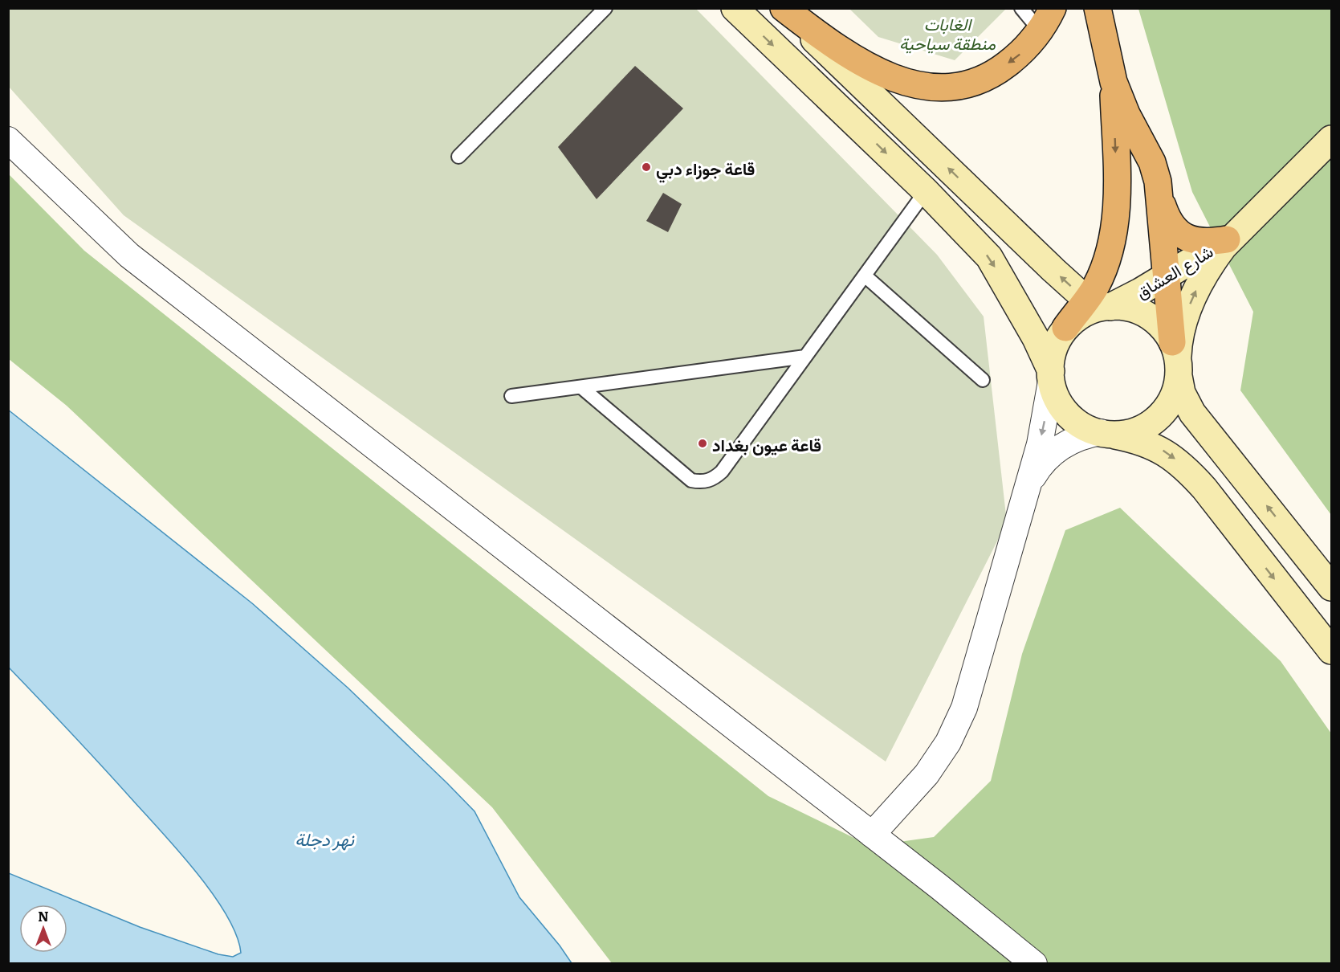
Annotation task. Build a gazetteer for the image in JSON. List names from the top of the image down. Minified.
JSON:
{"streets":{"main road":["شارع العشاق"]},"water":["نهر دجلة"],"parks":["الغابات منطقة سياحية"],"places":["قاعة جوزاء دبي","قاعة عيون بغداد"],"north":"top"}
